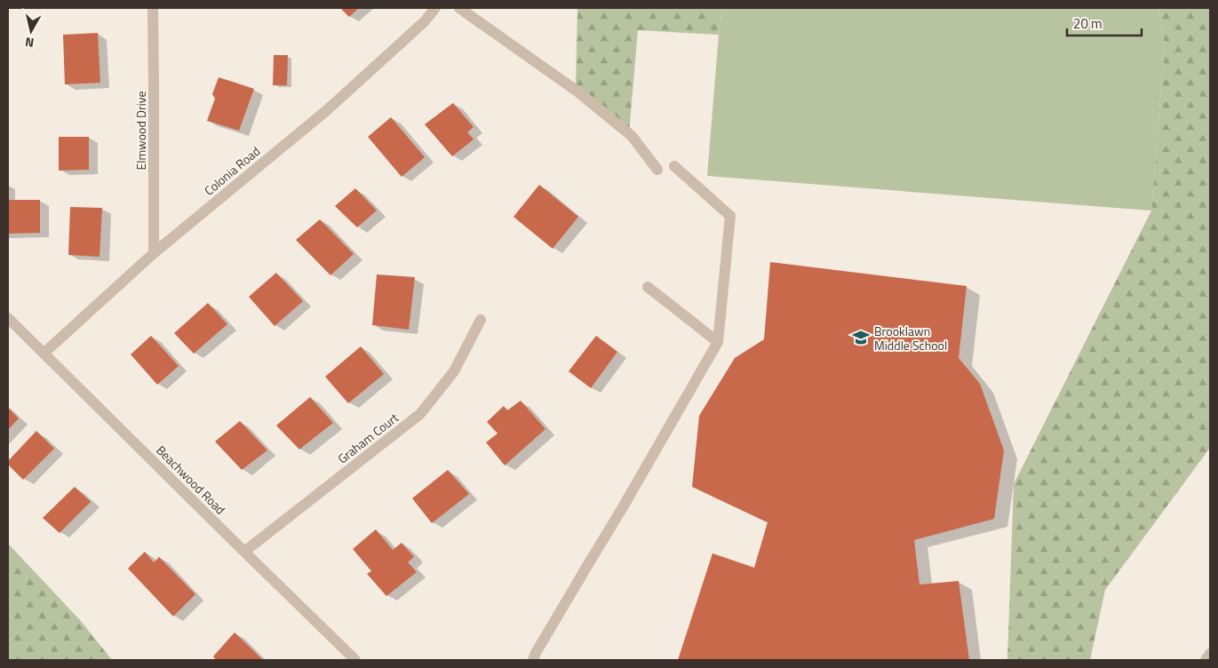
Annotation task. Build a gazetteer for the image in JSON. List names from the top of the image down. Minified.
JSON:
{"streets":{"street":["Elmwood Drive","Colonia Road","Graham Court","Beachwood Road"]},"crossings":[["Elmwood Drive","Colonia Road"],["Colonia Road","Beachwood Road"],["Graham Court","Beachwood Road"]],"places":{"school or university":["Brooklawn Middle School"]},"scale_bar":"20 m","north":"bottom"}
